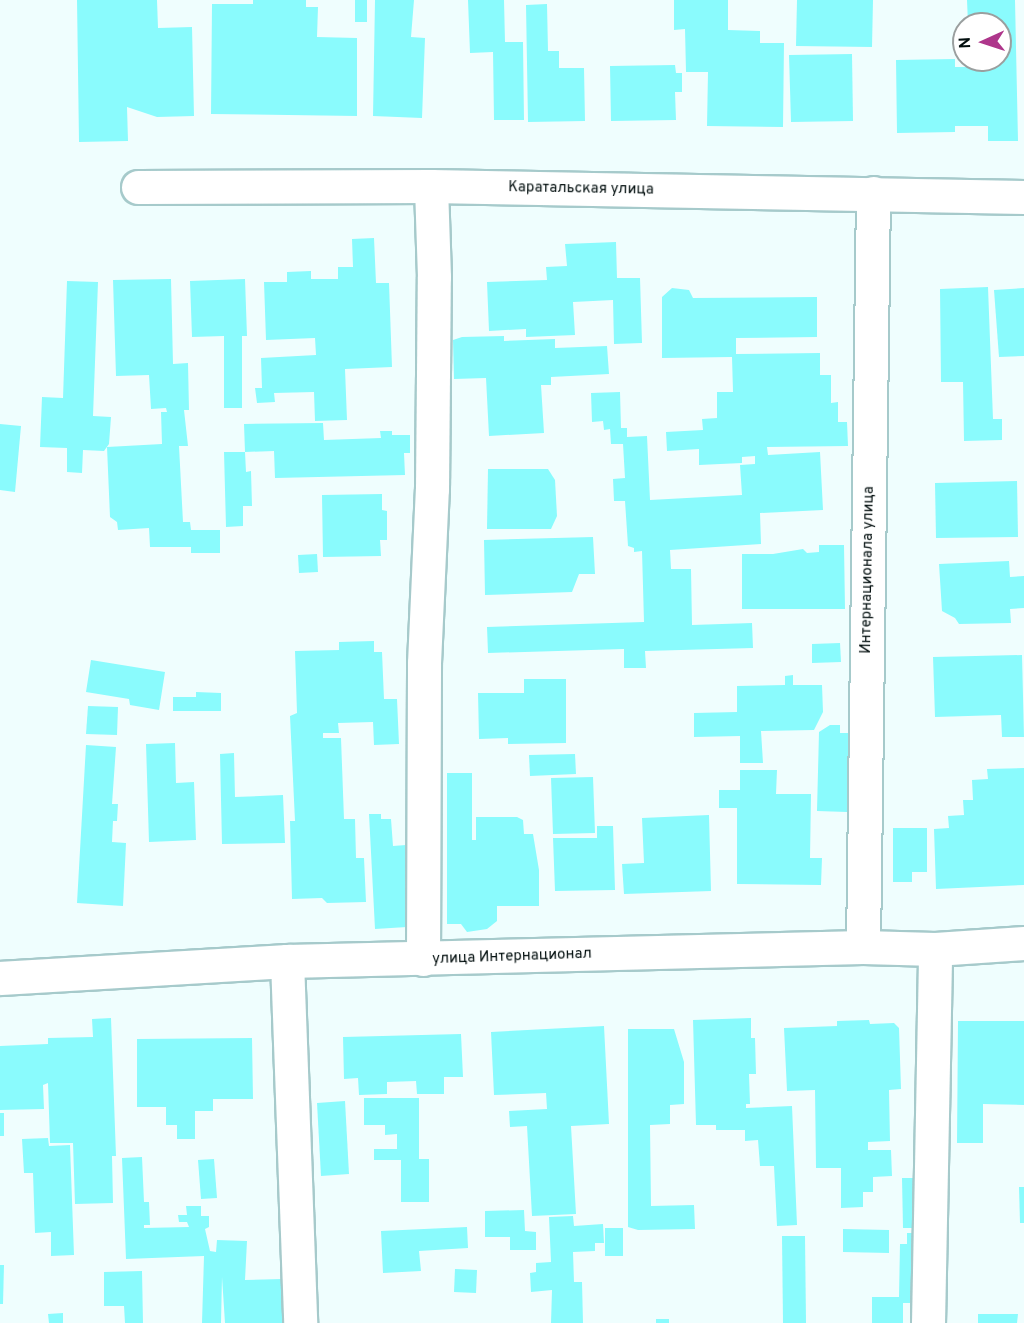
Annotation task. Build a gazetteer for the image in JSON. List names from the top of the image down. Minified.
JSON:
{"streets":{"street":["Каратальская улица","Интернационала улица","улица Интернационал"]},"crossings":[["Каратальская улица","Интернационала улица"],["Интернационала улица","улица Интернационал"]],"north":"left"}
